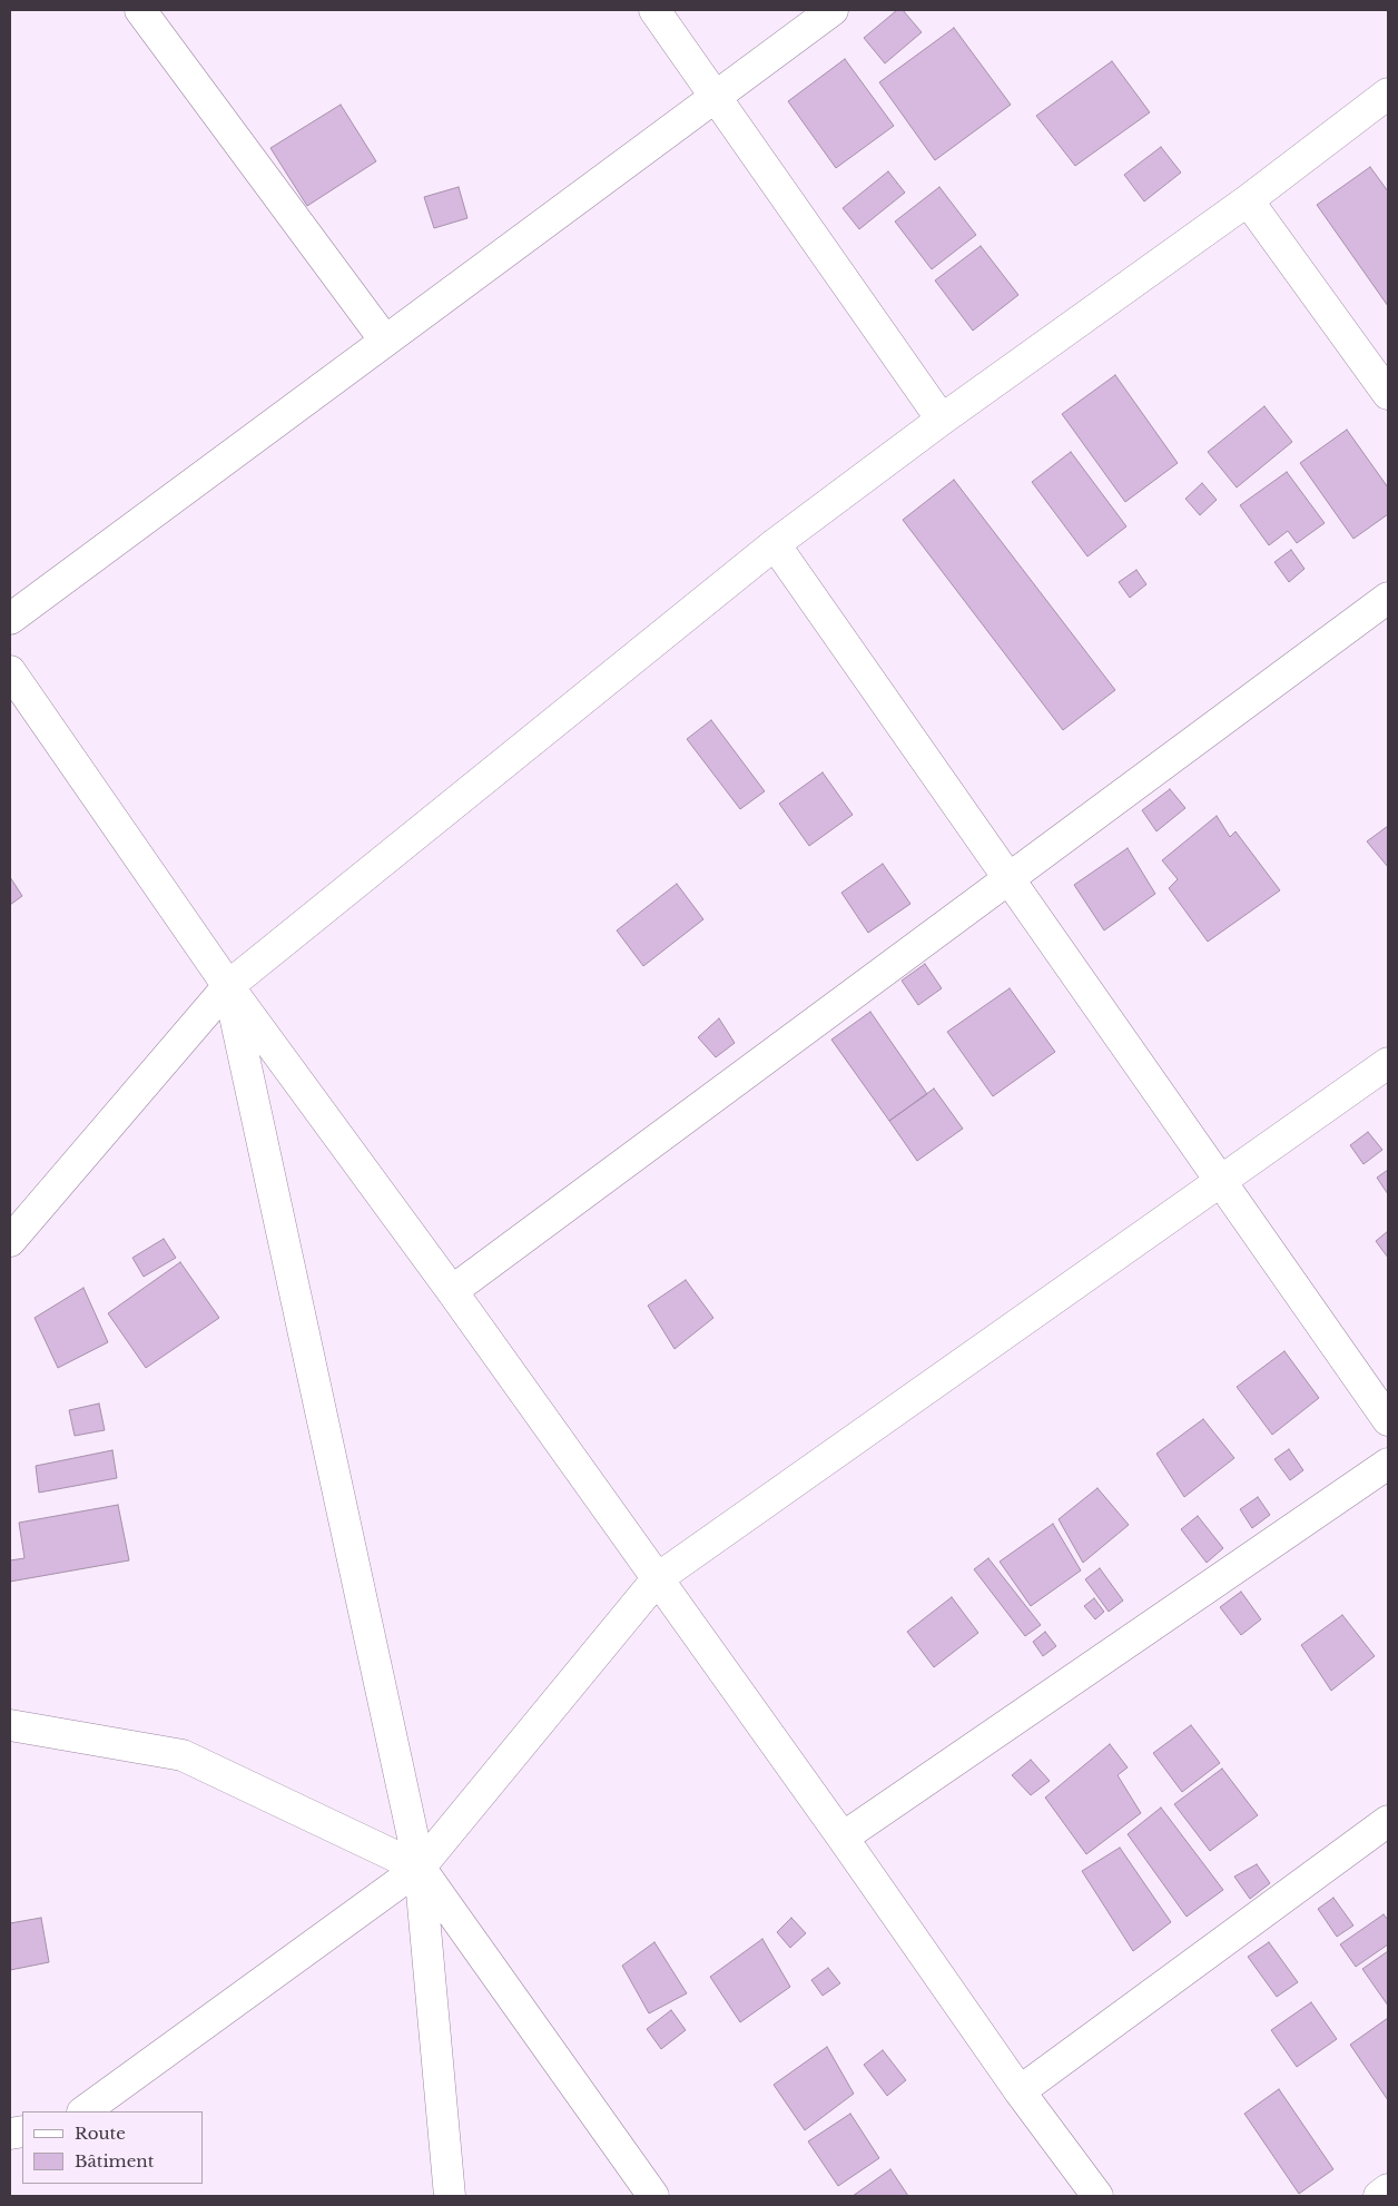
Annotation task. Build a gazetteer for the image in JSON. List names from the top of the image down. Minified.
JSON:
{"legend":["Route","Bâtiment"]}
